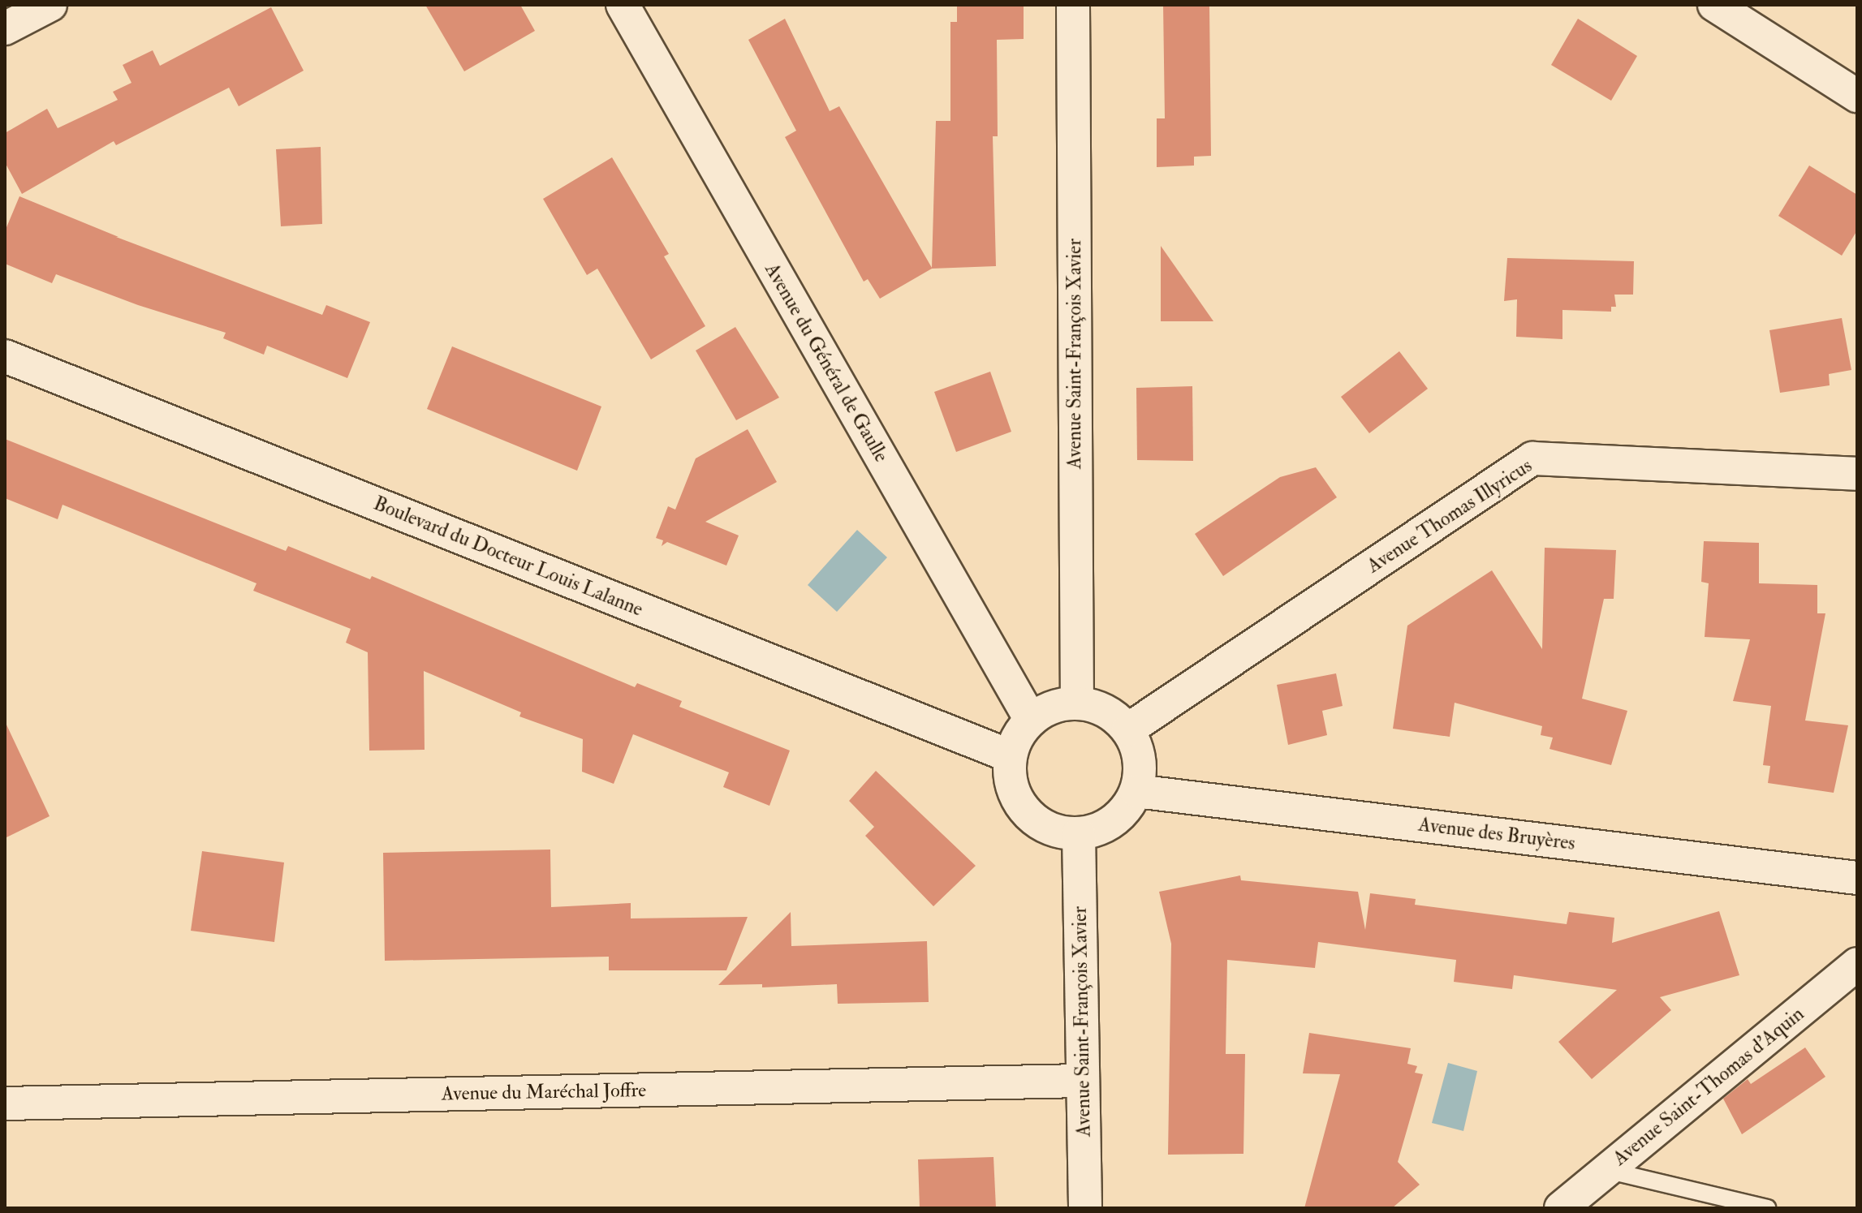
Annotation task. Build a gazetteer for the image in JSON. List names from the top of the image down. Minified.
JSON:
{"streets":{"street":["Avenue Saint-François Xavier","Avenue du Général de Gaulle","Avenue Thomas Illyricus","Boulevard du Docteur Louis Lalanne","Avenue des Bruyères","Avenue Saint-Thomas d'Aquin","Avenue du Maréchal Joffre"]},"crossings":[["Avenue Saint-François Xavier","Avenue du Général de Gaulle"],["Avenue Saint-François Xavier","Avenue Thomas Illyricus"],["Avenue Saint-François Xavier","Boulevard du Docteur Louis Lalanne"],["Avenue Saint-François Xavier","Avenue des Bruyères"],["Avenue Saint-François Xavier","Avenue du Maréchal Joffre"],["Avenue du Général de Gaulle","Avenue Thomas Illyricus"],["Avenue du Général de Gaulle","Boulevard du Docteur Louis Lalanne"],["Avenue du Général de Gaulle","Avenue des Bruyères"],["Avenue Thomas Illyricus","Boulevard du Docteur Louis Lalanne"],["Avenue Thomas Illyricus","Avenue des Bruyères"],["Boulevard du Docteur Louis Lalanne","Avenue des Bruyères"]]}
